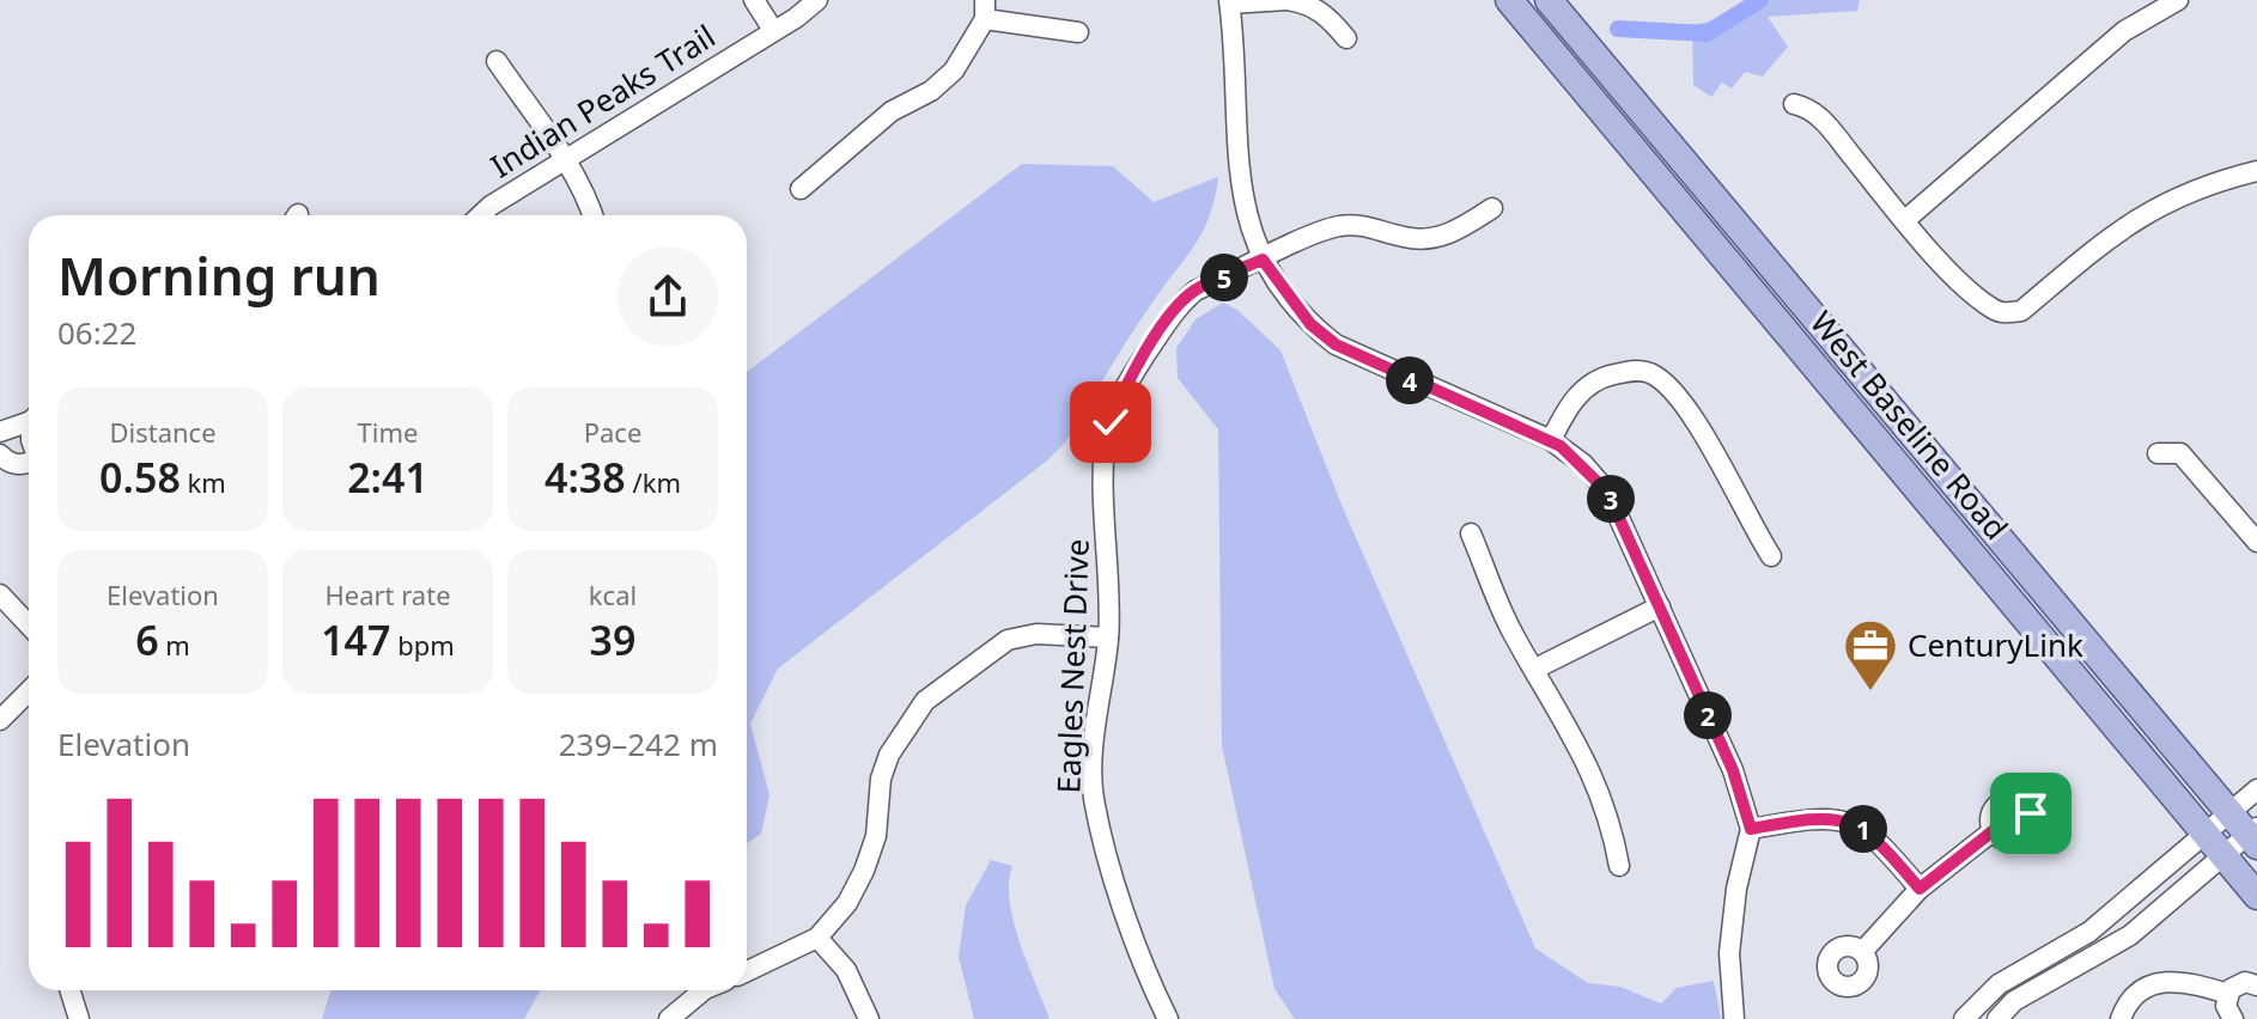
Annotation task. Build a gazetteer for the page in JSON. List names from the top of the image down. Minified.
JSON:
{"streets":{"main road":["West Baseline Road"],"street":["Indian Peaks Trail","Eagles Nest Drive"]},"places":{"office":["CenturyLink"]},"page":{"heading":["Morning run","06:22"],"pins":["5","4","3","2","1"],"stats":[["Distance","0.58 km"],["Time","2:41"],["Pace","4:38 /km"],["Elevation","6 m"],["Heart rate","147 bpm"],["kcal","39"]],"chart":["Elevation","239–242 m"]}}
